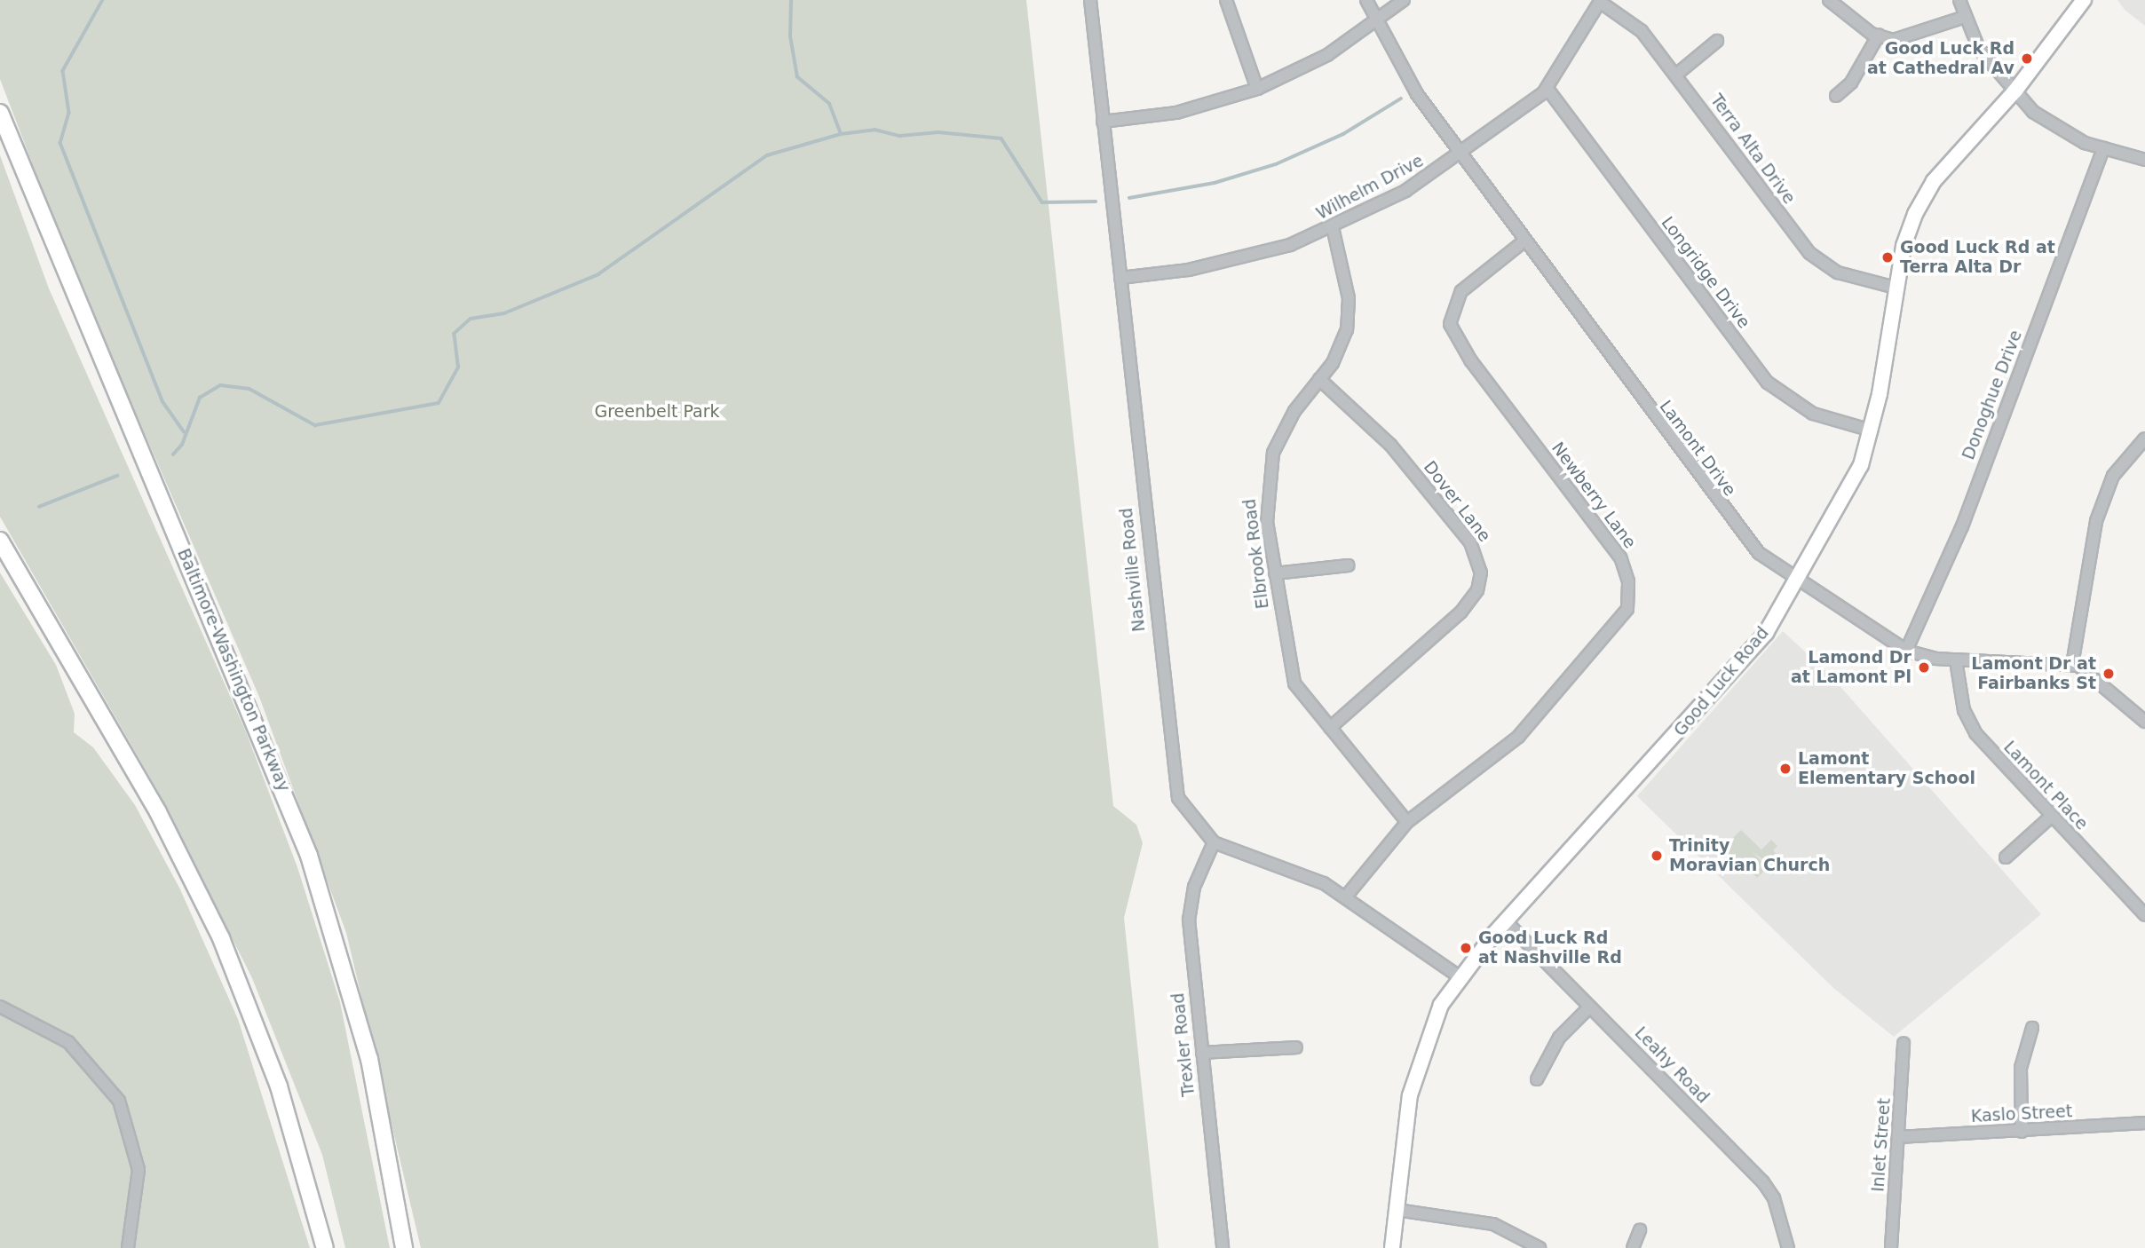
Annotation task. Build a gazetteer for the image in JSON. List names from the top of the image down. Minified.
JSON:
{"streets":{"highway":["Baltimore-Washington Parkway"],"main road":["Good Luck Road"],"street":["Terra Alta Drive","Wilhelm Drive","Longridge Drive","Donoghue Drive","Lamont Drive","Newberry Lane","Dover Lane","Elbrook Road","Nashville Road","Lamont Place","Trexler Road","Leahy Road","Kaslo Street","Inlet Street"]},"crossings":[["Terra Alta Drive","Wilhelm Drive"],["Terra Alta Drive","Good Luck Road"],["Wilhelm Drive","Longridge Drive"],["Wilhelm Drive","Lamont Drive"],["Wilhelm Drive","Elbrook Road"],["Wilhelm Drive","Nashville Road"],["Longridge Drive","Good Luck Road"],["Donoghue Drive","Lamont Drive"],["Lamont Drive","Newberry Lane"],["Lamont Drive","Good Luck Road"],["Lamont Drive","Lamont Place"],["Newberry Lane","Elbrook Road"],["Dover Lane","Elbrook Road"],["Nashville Road","Trexler Road"],["Good Luck Road","Leahy Road"],["Kaslo Street","Inlet Street"]],"parks":["Greenbelt Park"],"places":["Good Luck Rd at Cathedral Av","Good Luck Rd at Terra Alta Dr","Lamond Dr at Lamont Pl","Lamont Dr at Fairbanks St","Lamont Elementary School","Trinity Moravian Church","Good Luck Rd at Nashville Rd"]}
